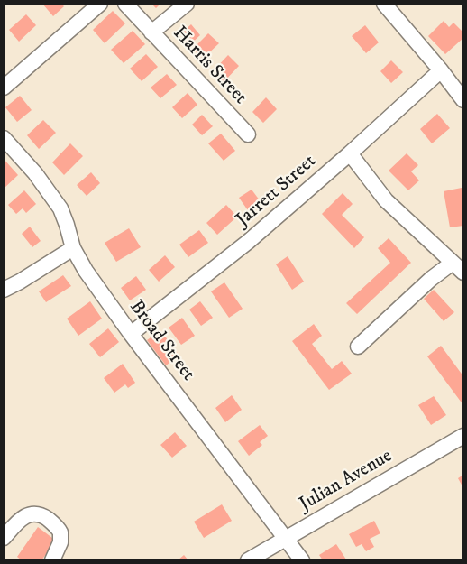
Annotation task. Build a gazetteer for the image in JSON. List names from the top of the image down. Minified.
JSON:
{"streets":{"street":["Harris Street","Jarrett Street","Broad Street","Julian Avenue"]},"crossings":[["Jarrett Street","Broad Street"],["Broad Street","Julian Avenue"]]}
